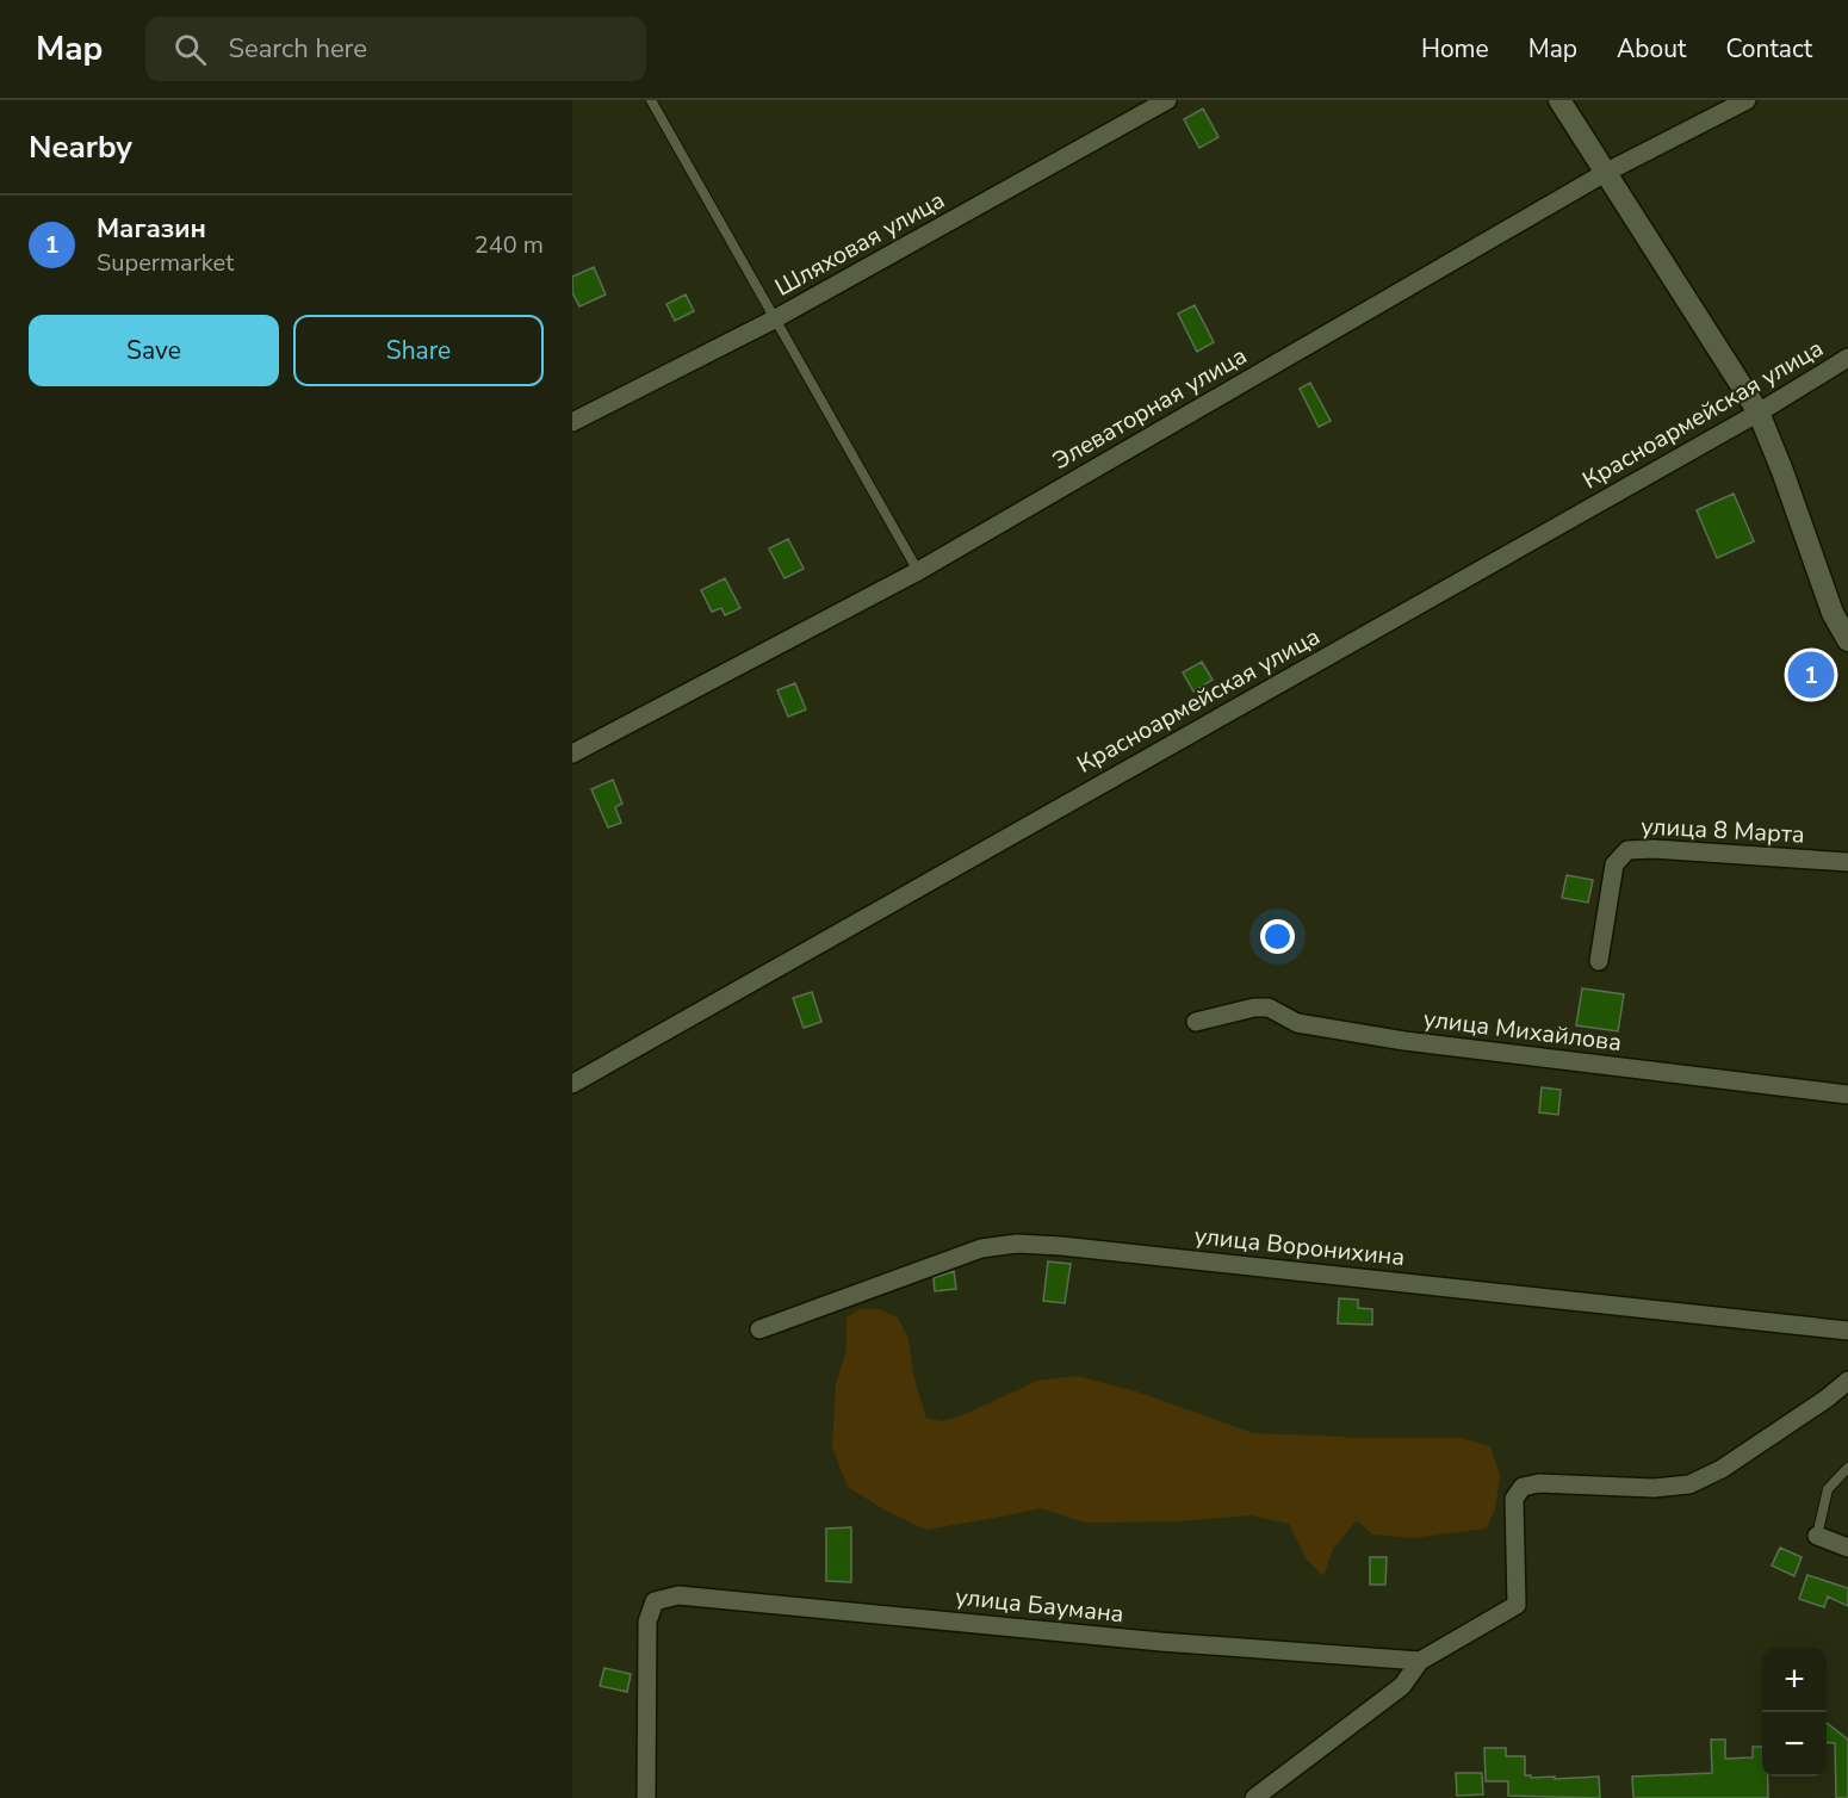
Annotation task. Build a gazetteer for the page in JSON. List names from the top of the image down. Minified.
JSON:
{"streets":{"street":["Шляховая улица","Элеваторная улица","Красноармейская улица","улица 8 Марта","улица Михайлова","улица Воронихина","улица Баумана"]},"page":{"header":"Map","search":"Search here","nav":["Home","Map","About","Contact"],"heading":"Nearby","list":[{"mark":"1","name":"Магазин","note":"Supermarket","value":"240 m"}],"buttons":["Save","Share"],"pins":"1","map_buttons":["+","−"]}}
